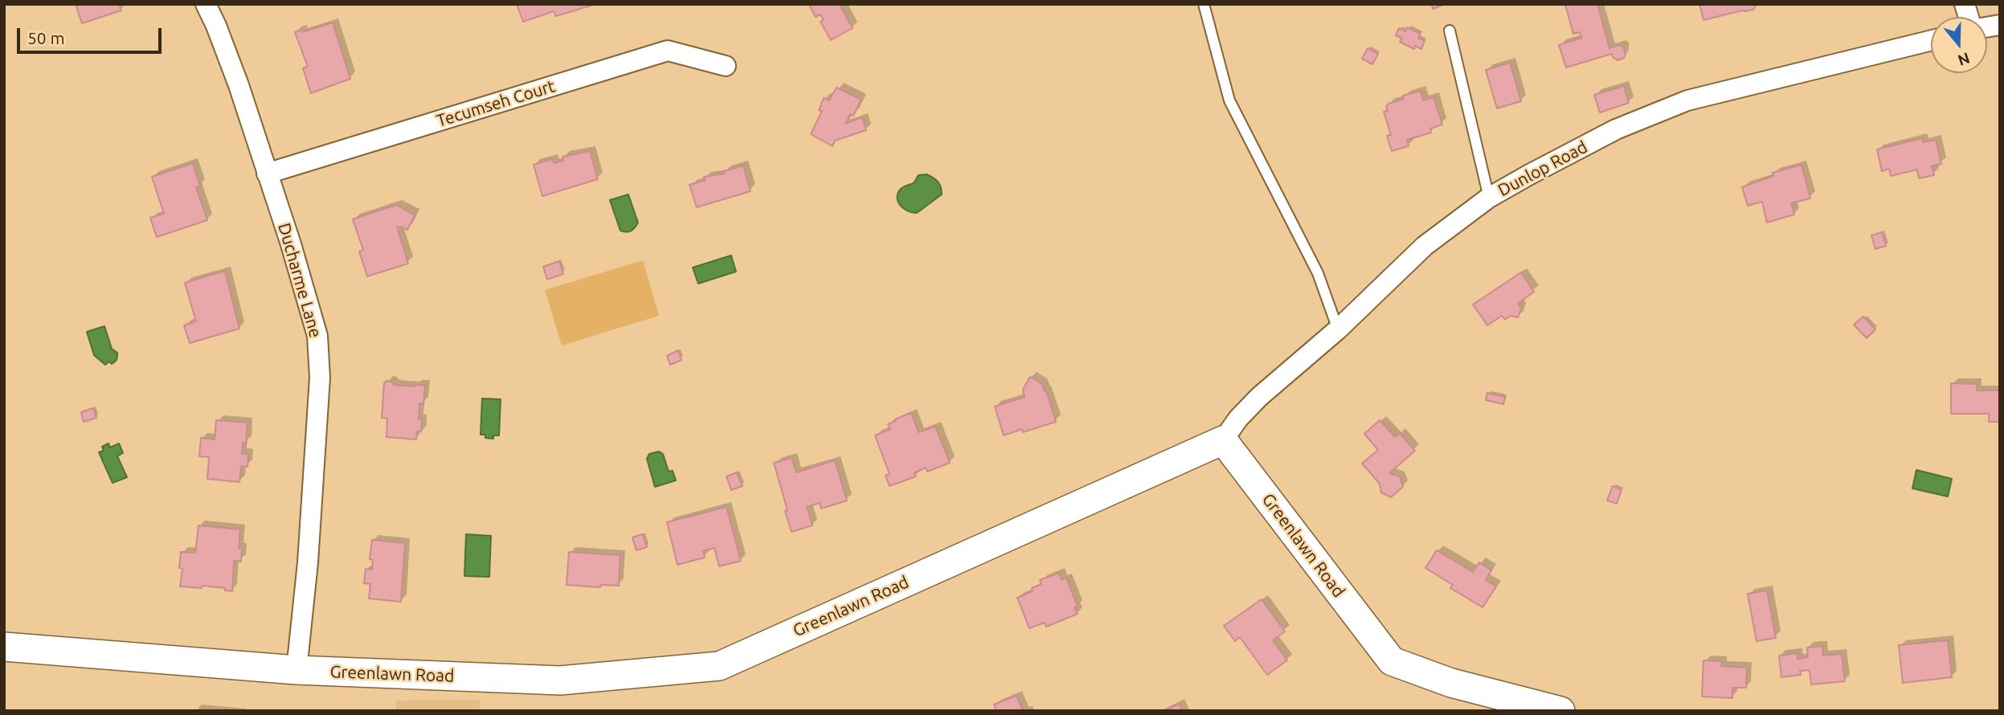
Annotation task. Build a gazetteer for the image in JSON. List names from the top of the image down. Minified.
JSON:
{"streets":{"main road":["Greenlawn Road"],"street":["Tecumseh Court","Dunlop Road","Ducharme Lane"]},"crossings":[["Tecumseh Court","Ducharme Lane"],["Dunlop Road","Greenlawn Road"],["Ducharme Lane","Greenlawn Road"]],"scale_bar":"50 m","north":"bottom"}
